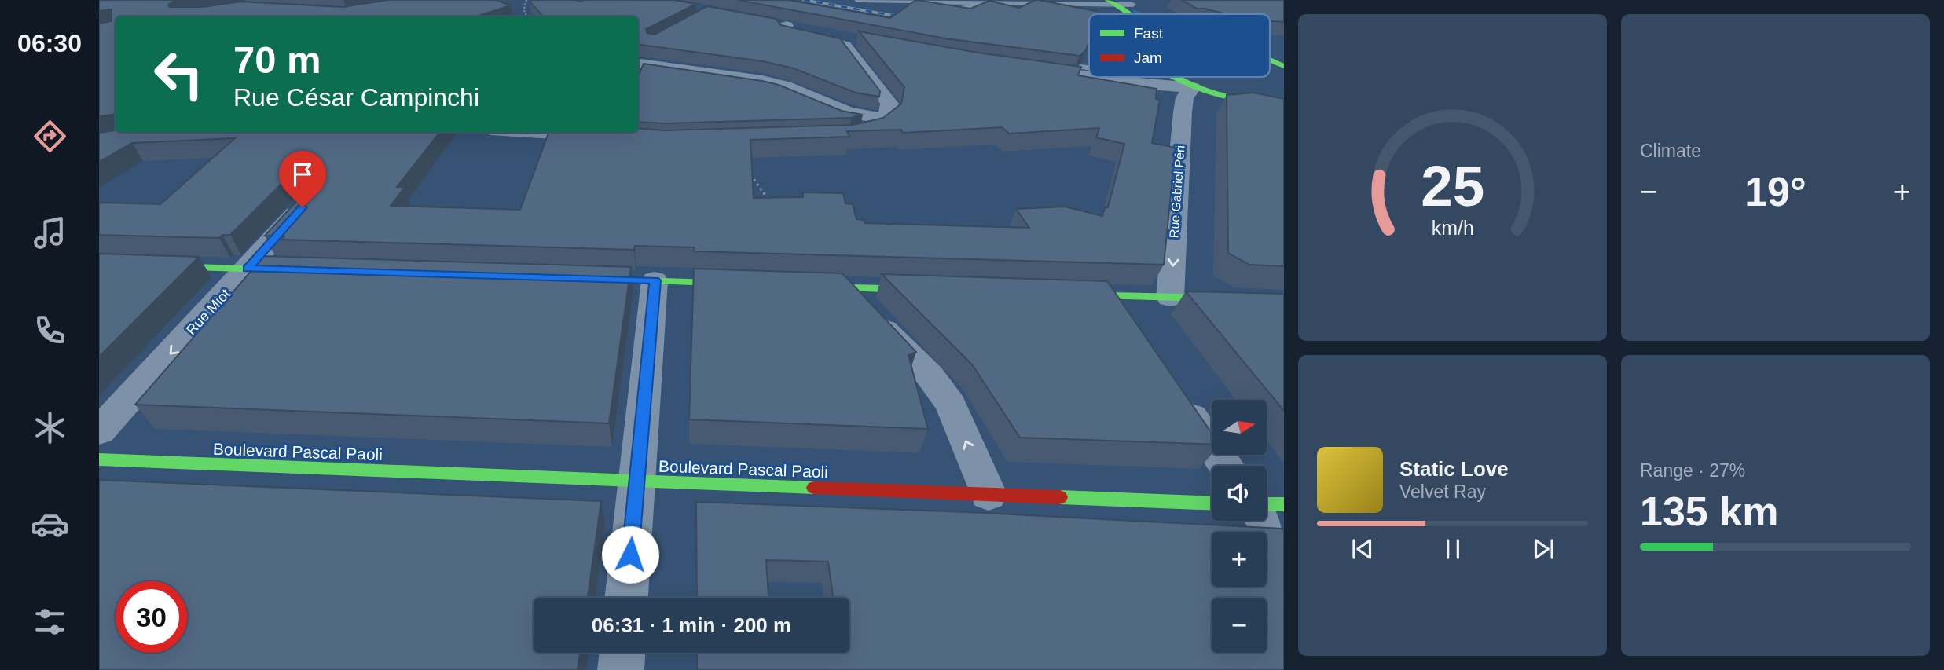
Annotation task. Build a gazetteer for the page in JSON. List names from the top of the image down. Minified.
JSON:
{"streets":{"street":["Rue Gabriel Péri","Rue Miot","Boulevard Pascal Paoli"]},"one_way":["Rue Gabriel Péri","Rue Miot"],"legend":["Fast","Jam"],"north":"right","page":{"tabs":"06:30","tile":["Climate",["Range · 27%","135 km"]],"turn":["70 m","Rue César Campinchi"],"heat":["−","19°","+"],"map_buttons":["+","−"],"song":["Static Love","Velvet Ray"],"limit":"30","trip":"06:31 · 1 min · 200 m","gauge":["25","km/h"]}}
